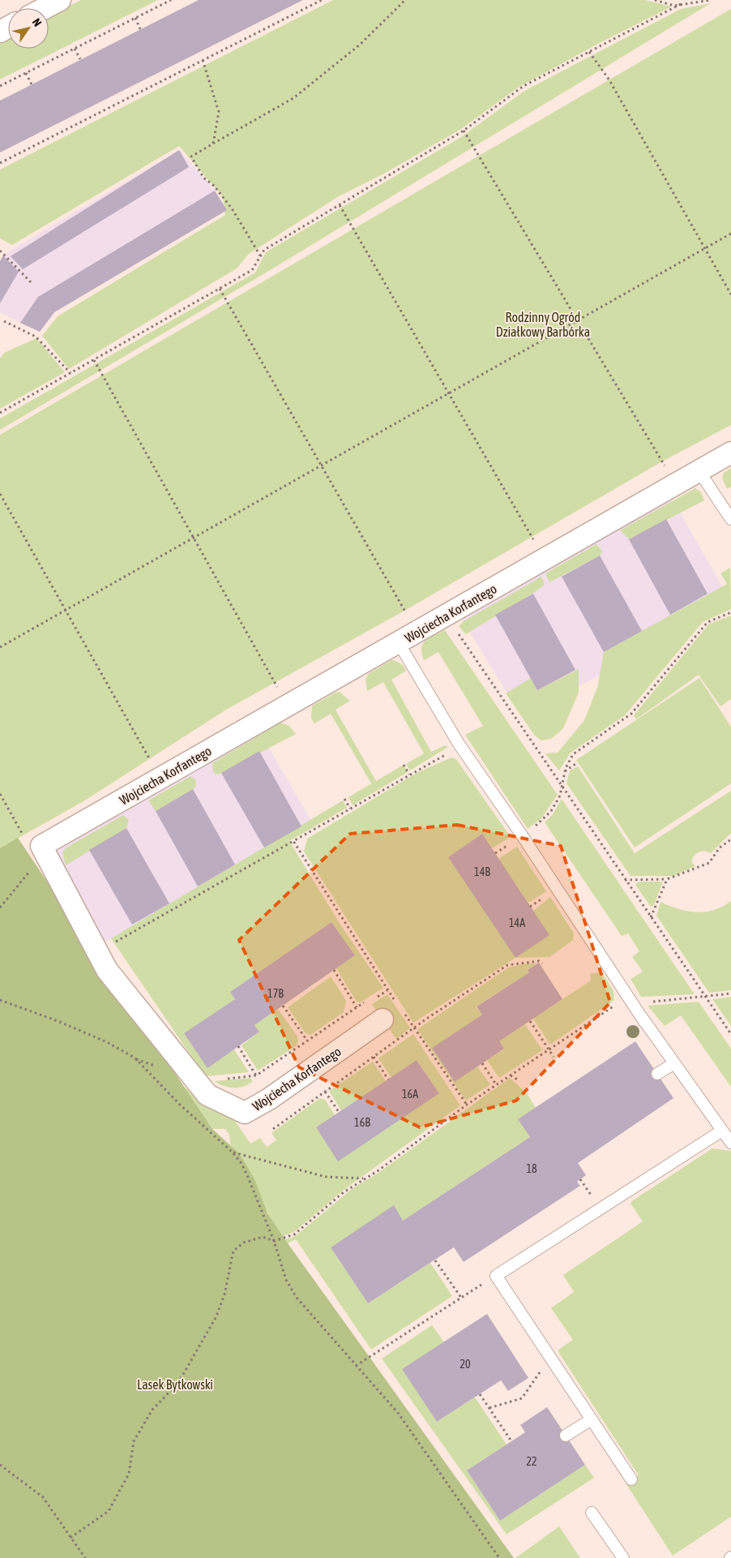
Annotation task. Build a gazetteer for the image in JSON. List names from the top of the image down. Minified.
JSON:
{"streets":{"street":["Wojciecha Korfantego"]},"parks":["Rodzinny Ogród Działkowy Barbórka","Lasek Bytkowski"],"house_numbers":["14B","14A","17B","16A","16B","18","20","22"],"north":"top right"}
